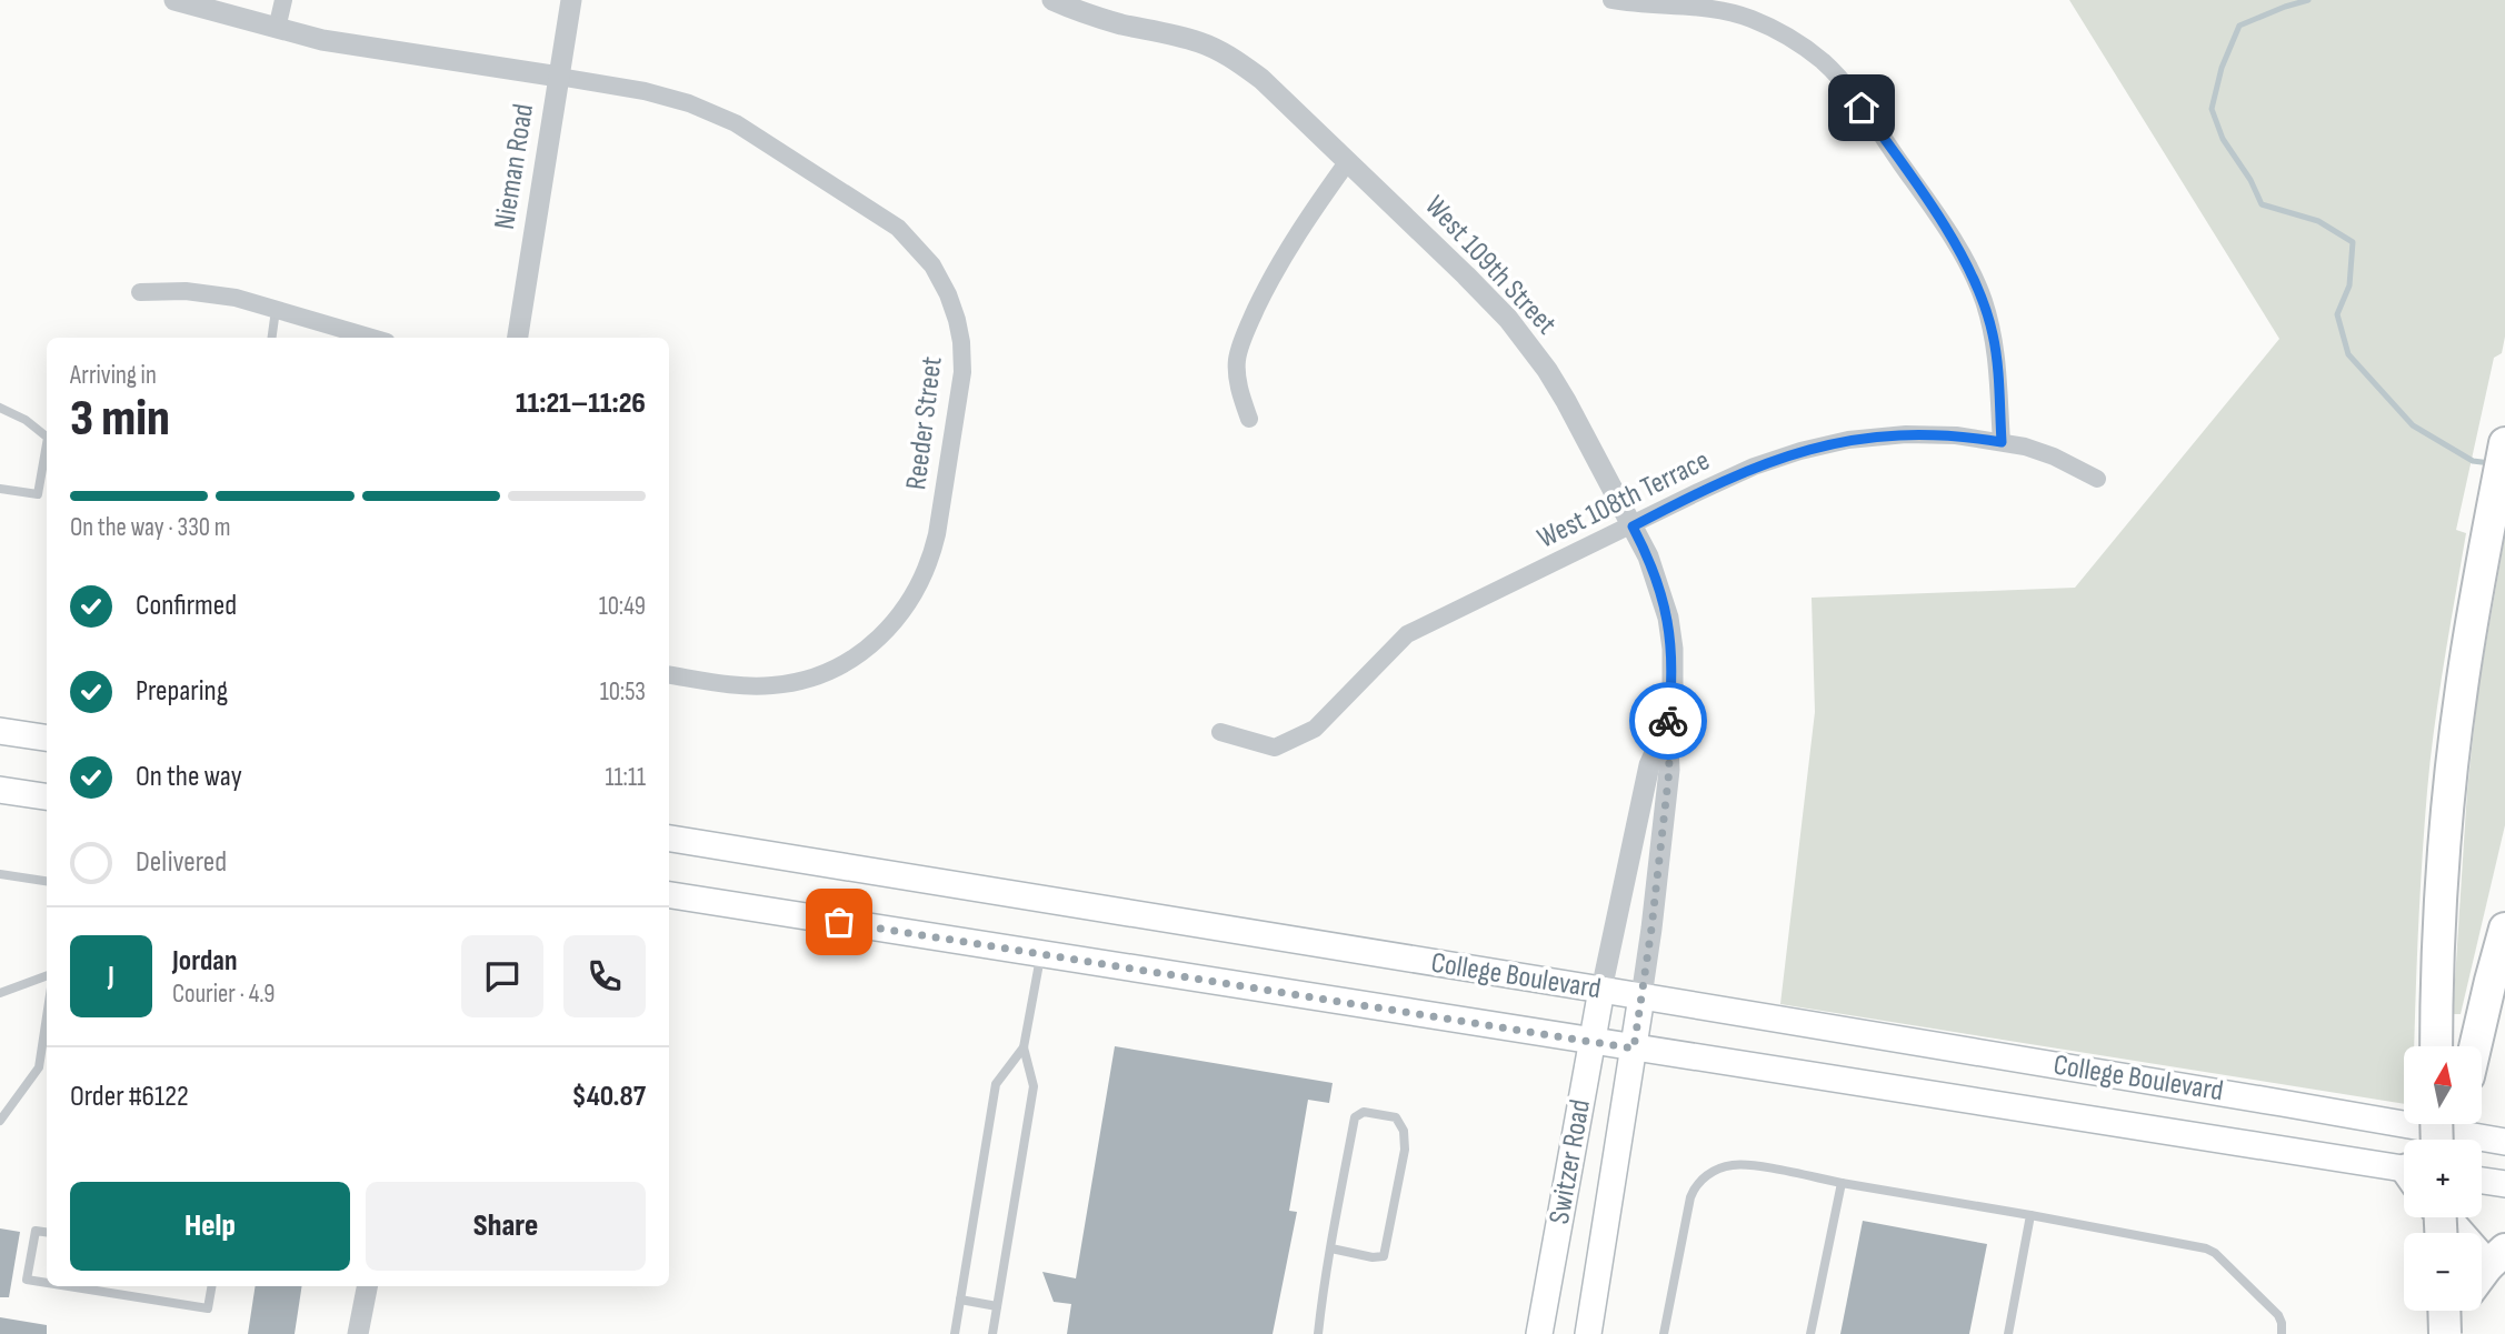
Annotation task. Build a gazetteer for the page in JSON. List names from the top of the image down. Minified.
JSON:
{"streets":{"main road":["College Boulevard","Switzer Road"],"street":["Nieman Road","West 109th Street","Reeder Street","West 108th Terrace"]},"crossings":[["Nieman Road","Reeder Street"],["West 109th Street","West 108th Terrace"],["West 109th Street","College Boulevard"],["West 109th Street","Switzer Road"],["College Boulevard","Switzer Road"]],"north":"top","page":{"heading":["3 min","Arriving in","11:21–11:26"],"panel":["Jordan","Courier · 4.9","Order #6122","$40.87"],"bar":"On the way · 330 m","list":[["Confirmed","10:49"],["Preparing","10:53"],["On the way","11:11"],"Delivered"],"round":"J","map_buttons":["+","−"],"buttons":["Help","Share"]}}
